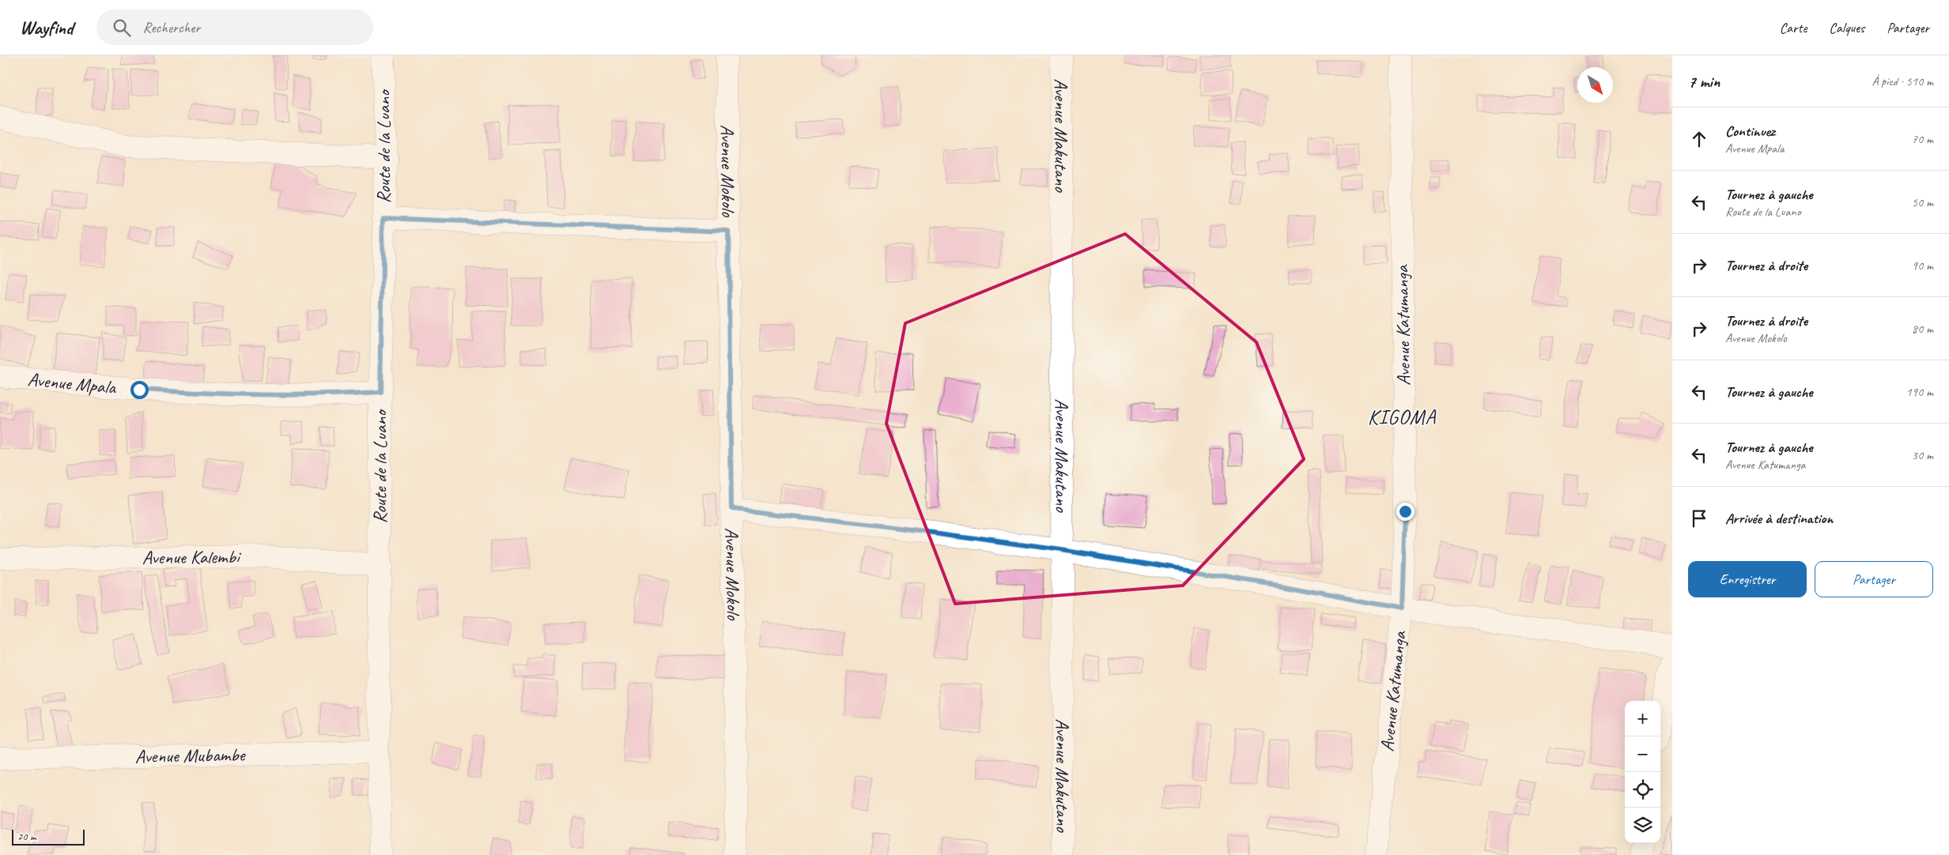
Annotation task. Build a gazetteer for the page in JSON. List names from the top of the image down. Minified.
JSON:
{"streets":{"street":["Avenue Makutano","Route de la Luano","Avenue Mokolo","Avenue Katumanga","Avenue Mpala","Avenue Kalembi","Avenue Mubambe"]},"crossings":[["Route de la Luano","Avenue Mpala"],["Route de la Luano","Avenue Kalembi"],["Route de la Luano","Avenue Mubambe"]],"districts":["KIGOMA"],"scale_bar":"20 m","north":"bottom right","page":{"header":"Wayfind","search":"Rechercher","nav":["Carte","Calques","Partager"],"heading":["7 min","À pied · 510 m"],"list":[["Continuez","Avenue Mpala","70 m"],["Tournez à gauche","Route de la Luano","50 m"],["Tournez à droite","90 m"],["Tournez à droite","Avenue Mokolo","80 m"],["Tournez à gauche","190 m"],["Tournez à gauche","Avenue Katumanga","30 m"],"Arrivée à destination"],"buttons":["Enregistrer","Partager"],"map_buttons":["+","−"],"scale":"20 m"}}
